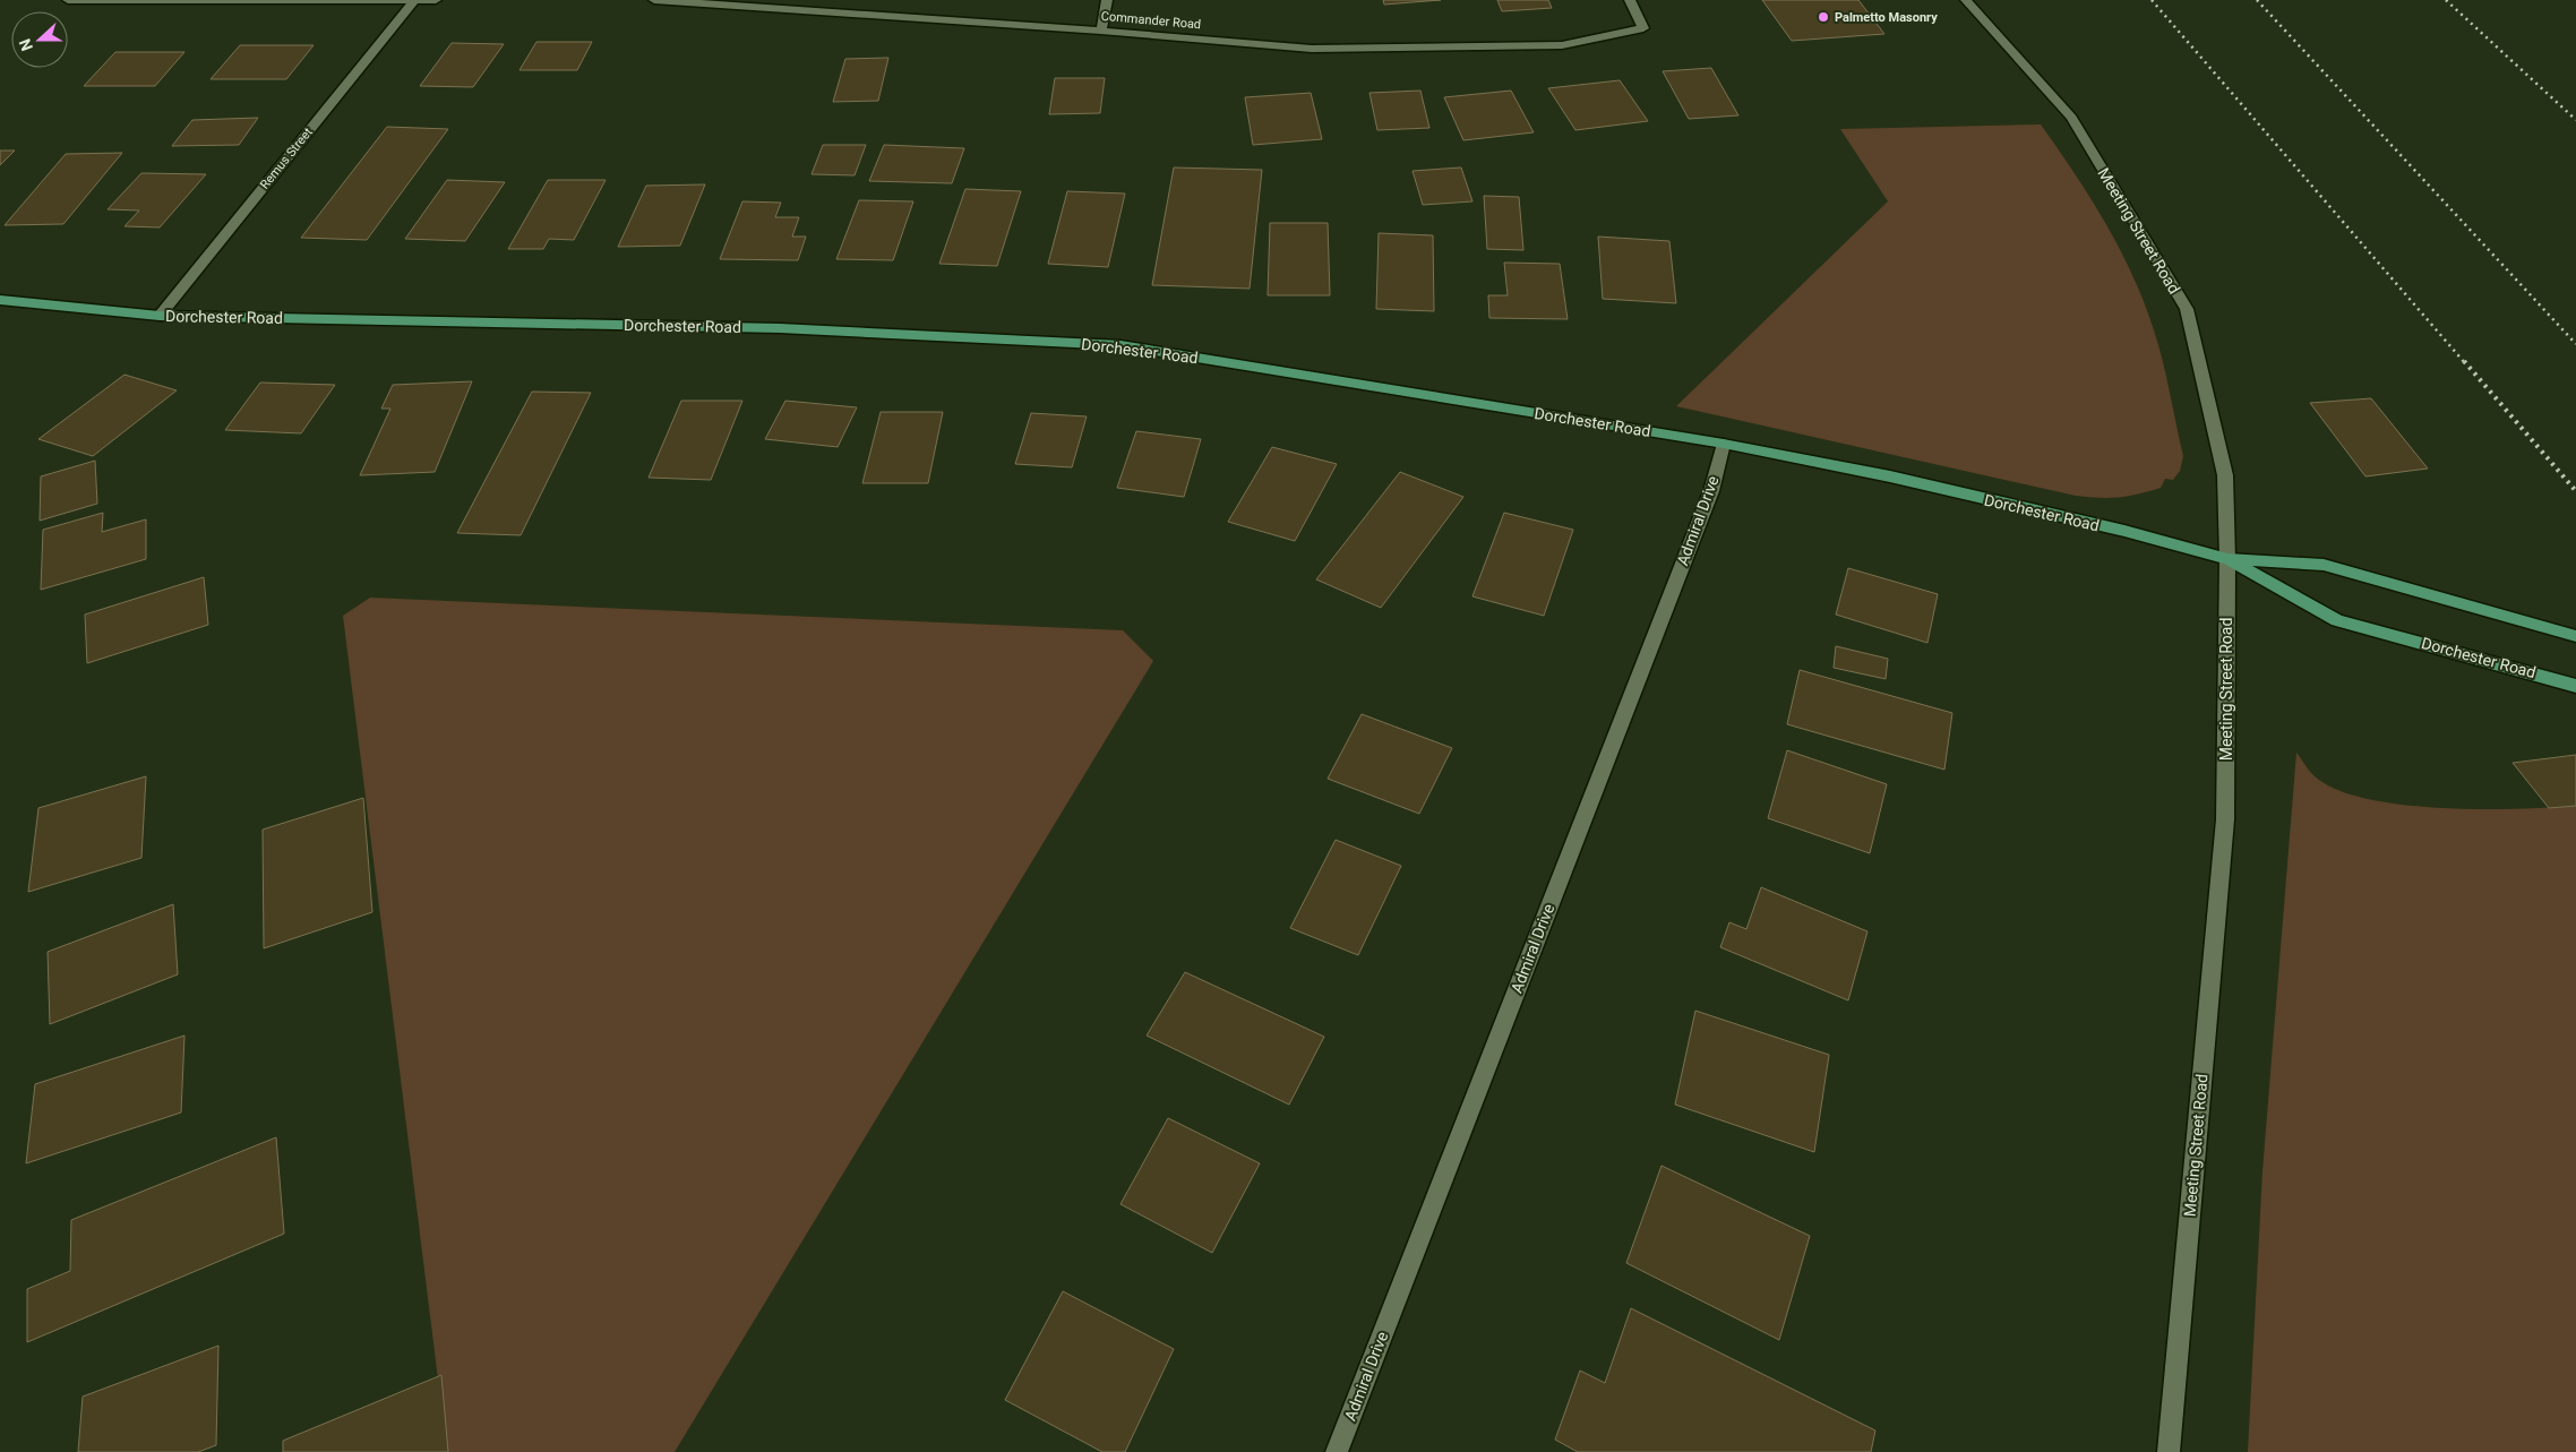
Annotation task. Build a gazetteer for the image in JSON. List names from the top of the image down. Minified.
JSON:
{"streets":{"main road":["Dorchester Road"],"street":["Commander Road","Remus Street","Meeting Street Road","Admiral Drive"]},"crossings":[["Remus Street","Dorchester Road"],["Meeting Street Road","Dorchester Road"],["Dorchester Road","Admiral Drive"]],"places":["Palmetto Masonry"],"north":"left"}
